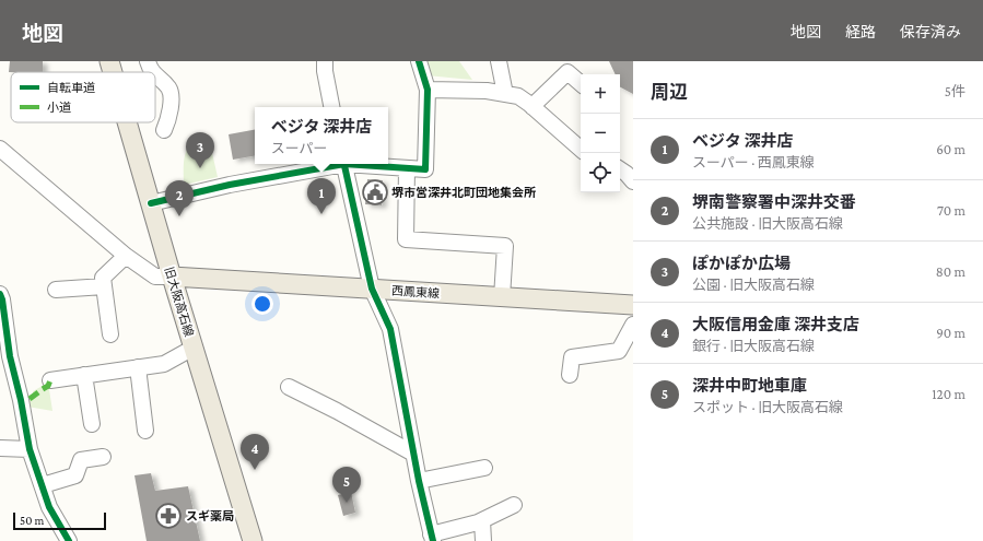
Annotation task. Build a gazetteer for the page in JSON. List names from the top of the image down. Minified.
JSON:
{"streets":{"main road":["西鳳東線","旧大阪高石線"]},"crossings":[["西鳳東線","旧大阪高石線"]],"places":{"public building":["堺市営深井北町団地集会所"],"pharmacy":["スギ薬局"]},"legend":["自転車道","小道"],"scale_bar":"50 m","page":{"header":"地図","nav":["地図","経路","保存済み"],"heading":["周辺","5件"],"map_buttons":["+","−"],"popup":["ベジタ 深井店","スーパー"],"list":[{"mark":"1","name":"ベジタ 深井店","note":"スーパー · 西鳳東線","value":"60 m"},{"mark":"2","name":"堺南警察署中深井交番","note":"公共施設 · 旧大阪高石線","value":"70 m"},{"mark":"3","name":"ぽかぽか広場","note":"公園 · 旧大阪高石線","value":"80 m"},{"mark":"4","name":"大阪信用金庫 深井支店","note":"銀行 · 旧大阪高石線","value":"90 m"},{"mark":"5","name":"深井中町地車庫","note":"スポット · 旧大阪高石線","value":"120 m"}],"pins":["3","1","2","4","5"],"scale":"50 m"}}
